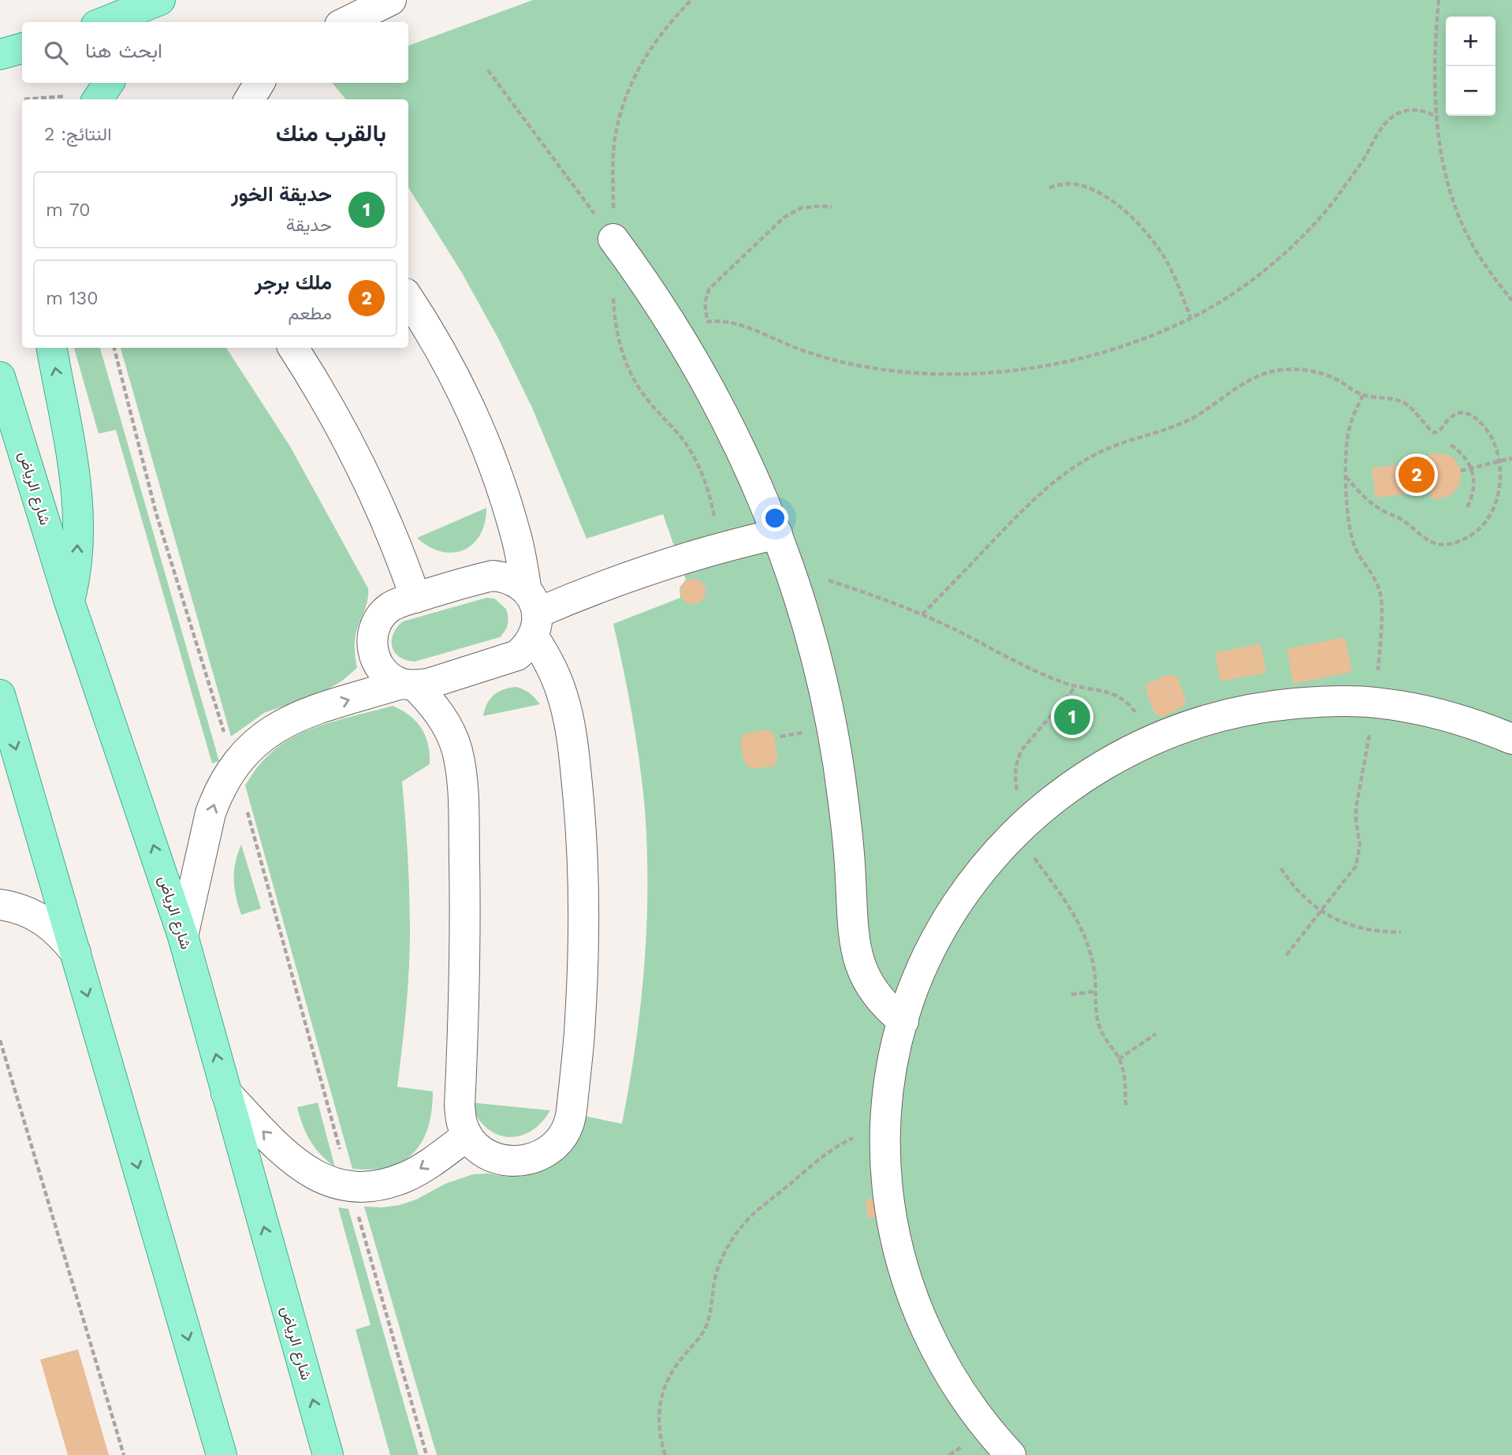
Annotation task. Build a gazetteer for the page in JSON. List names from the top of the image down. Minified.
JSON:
{"streets":{"main road":["شارع الرياض"]},"page":{"map_buttons":["+","−"],"search":"ابحث هنا","heading":["بالقرب منك","النتائج: 2"],"list":[{"mark":"1","name":"حديقة الخور","note":"حديقة","value":"70 m"},{"mark":"2","name":"ملك برجر","note":"مطعم","value":"130 m"}],"pins":["2","1"]}}
